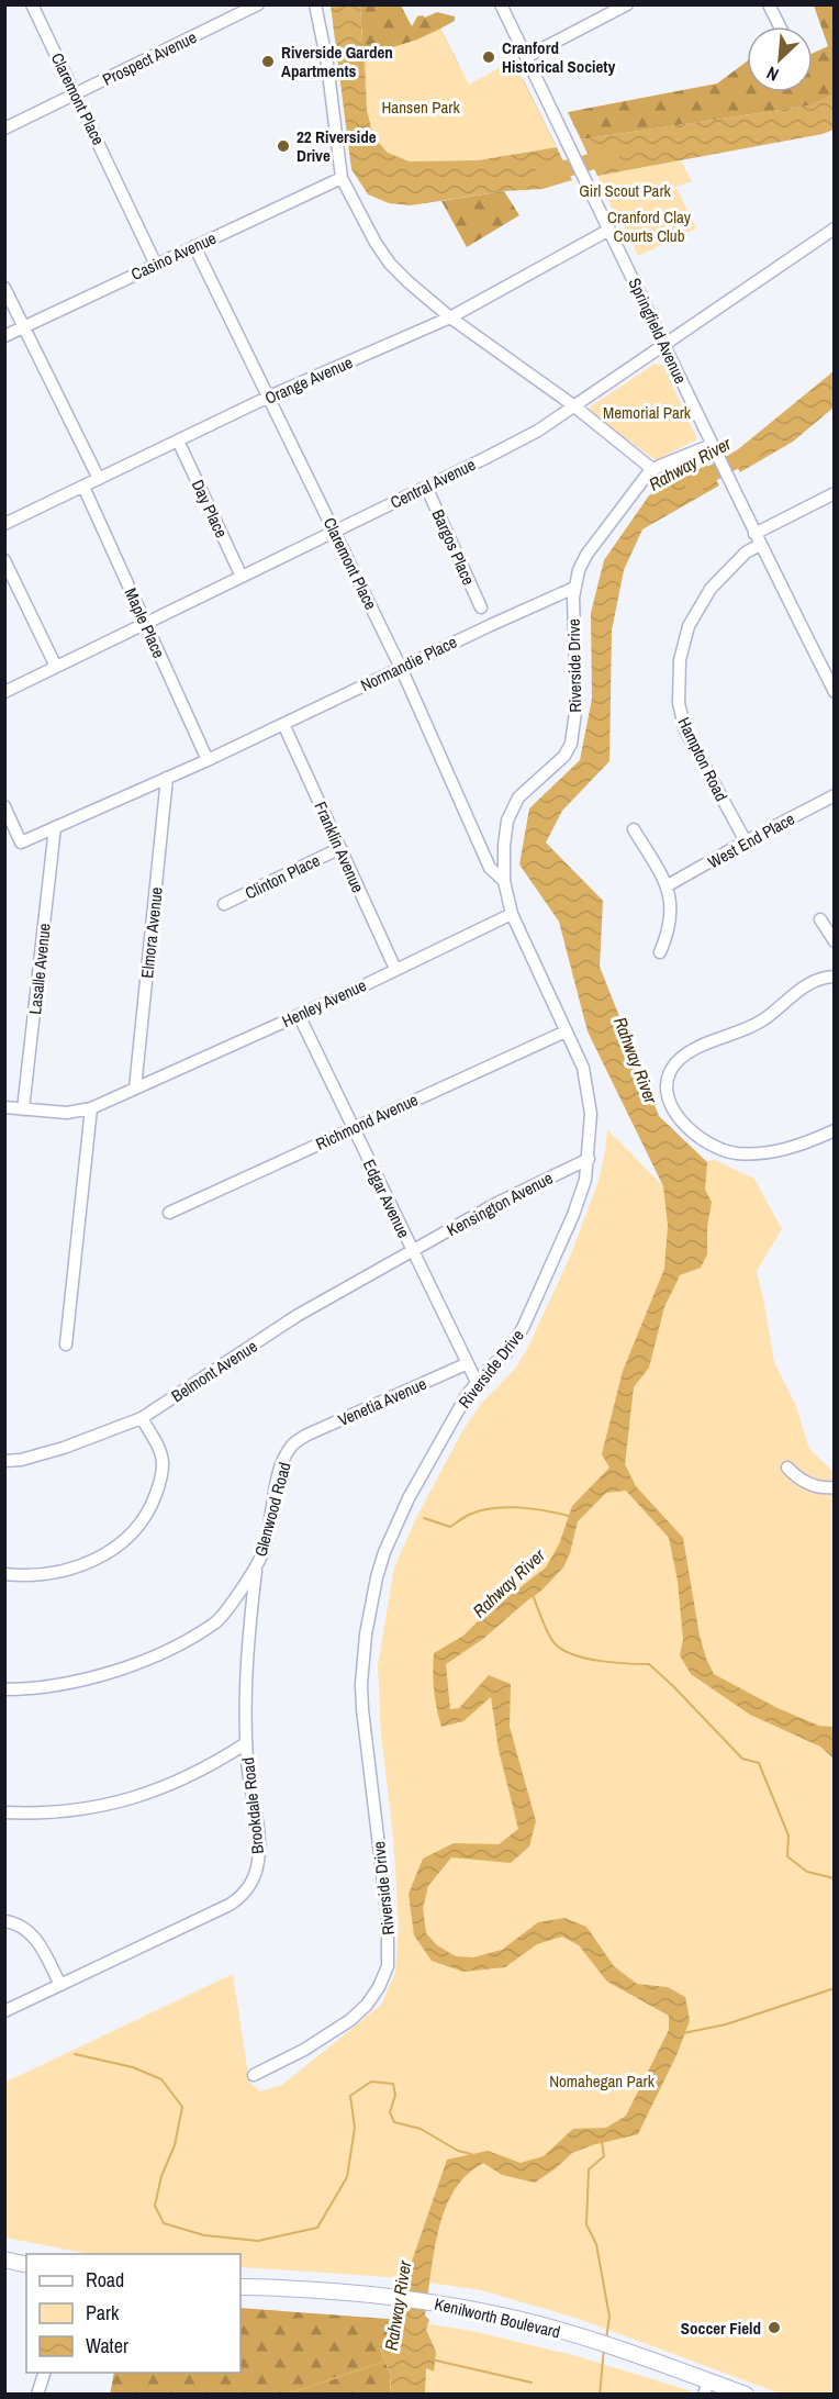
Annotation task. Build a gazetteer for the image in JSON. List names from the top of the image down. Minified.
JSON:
{"streets":{"main road":["Kenilworth Boulevard"],"street":["Prospect Avenue","Claremont Place","Casino Avenue","Springfield Avenue","Orange Avenue","Central Avenue","Day Place","Bargos Place","Maple Place","Normandie Place","Riverside Drive","Hampton Road","West End Place","Franklin Avenue","Clinton Place","Elmora Avenue","Lasalle Avenue","Henley Avenue","Richmond Avenue","Edgar Avenue","Kensington Avenue","Belmont Avenue","Venetia Avenue","Glenwood Road","Brookdale Road"]},"crossings":[["Prospect Avenue","Claremont Place"],["Claremont Place","Casino Avenue"],["Claremont Place","Orange Avenue"],["Claremont Place","Central Avenue"],["Claremont Place","Normandie Place"],["Claremont Place","Riverside Drive"],["Springfield Avenue","Orange Avenue"],["Springfield Avenue","Central Avenue"],["Springfield Avenue","Hampton Road"],["Orange Avenue","Day Place"],["Orange Avenue","Maple Place"],["Central Avenue","Day Place"],["Central Avenue","Bargos Place"],["Central Avenue","Maple Place"],["Maple Place","Normandie Place"],["Normandie Place","Riverside Drive"],["Normandie Place","Franklin Avenue"],["Normandie Place","Elmora Avenue"],["Normandie Place","Lasalle Avenue"],["Riverside Drive","Henley Avenue"],["Riverside Drive","Richmond Avenue"],["Riverside Drive","Edgar Avenue"],["Riverside Drive","Kensington Avenue"],["Hampton Road","West End Place"],["Franklin Avenue","Clinton Place"],["Franklin Avenue","Henley Avenue"],["Elmora Avenue","Henley Avenue"],["Lasalle Avenue","Henley Avenue"],["Henley Avenue","Edgar Avenue"],["Richmond Avenue","Edgar Avenue"],["Edgar Avenue","Kensington Avenue"],["Edgar Avenue","Belmont Avenue"],["Edgar Avenue","Venetia Avenue"],["Kensington Avenue","Belmont Avenue"],["Venetia Avenue","Glenwood Road"],["Glenwood Road","Brookdale Road"]],"water":["Rahway River"],"parks":["Hansen Park","Girl Scout Park","Cranford Clay Courts Club","Memorial Park","Nomahegan Park"],"places":["Cranford Historical Society","Riverside Garden Apartments","22 Riverside Drive","Soccer Field"],"legend":["Road","Park","Water"],"north":"bottom left"}
